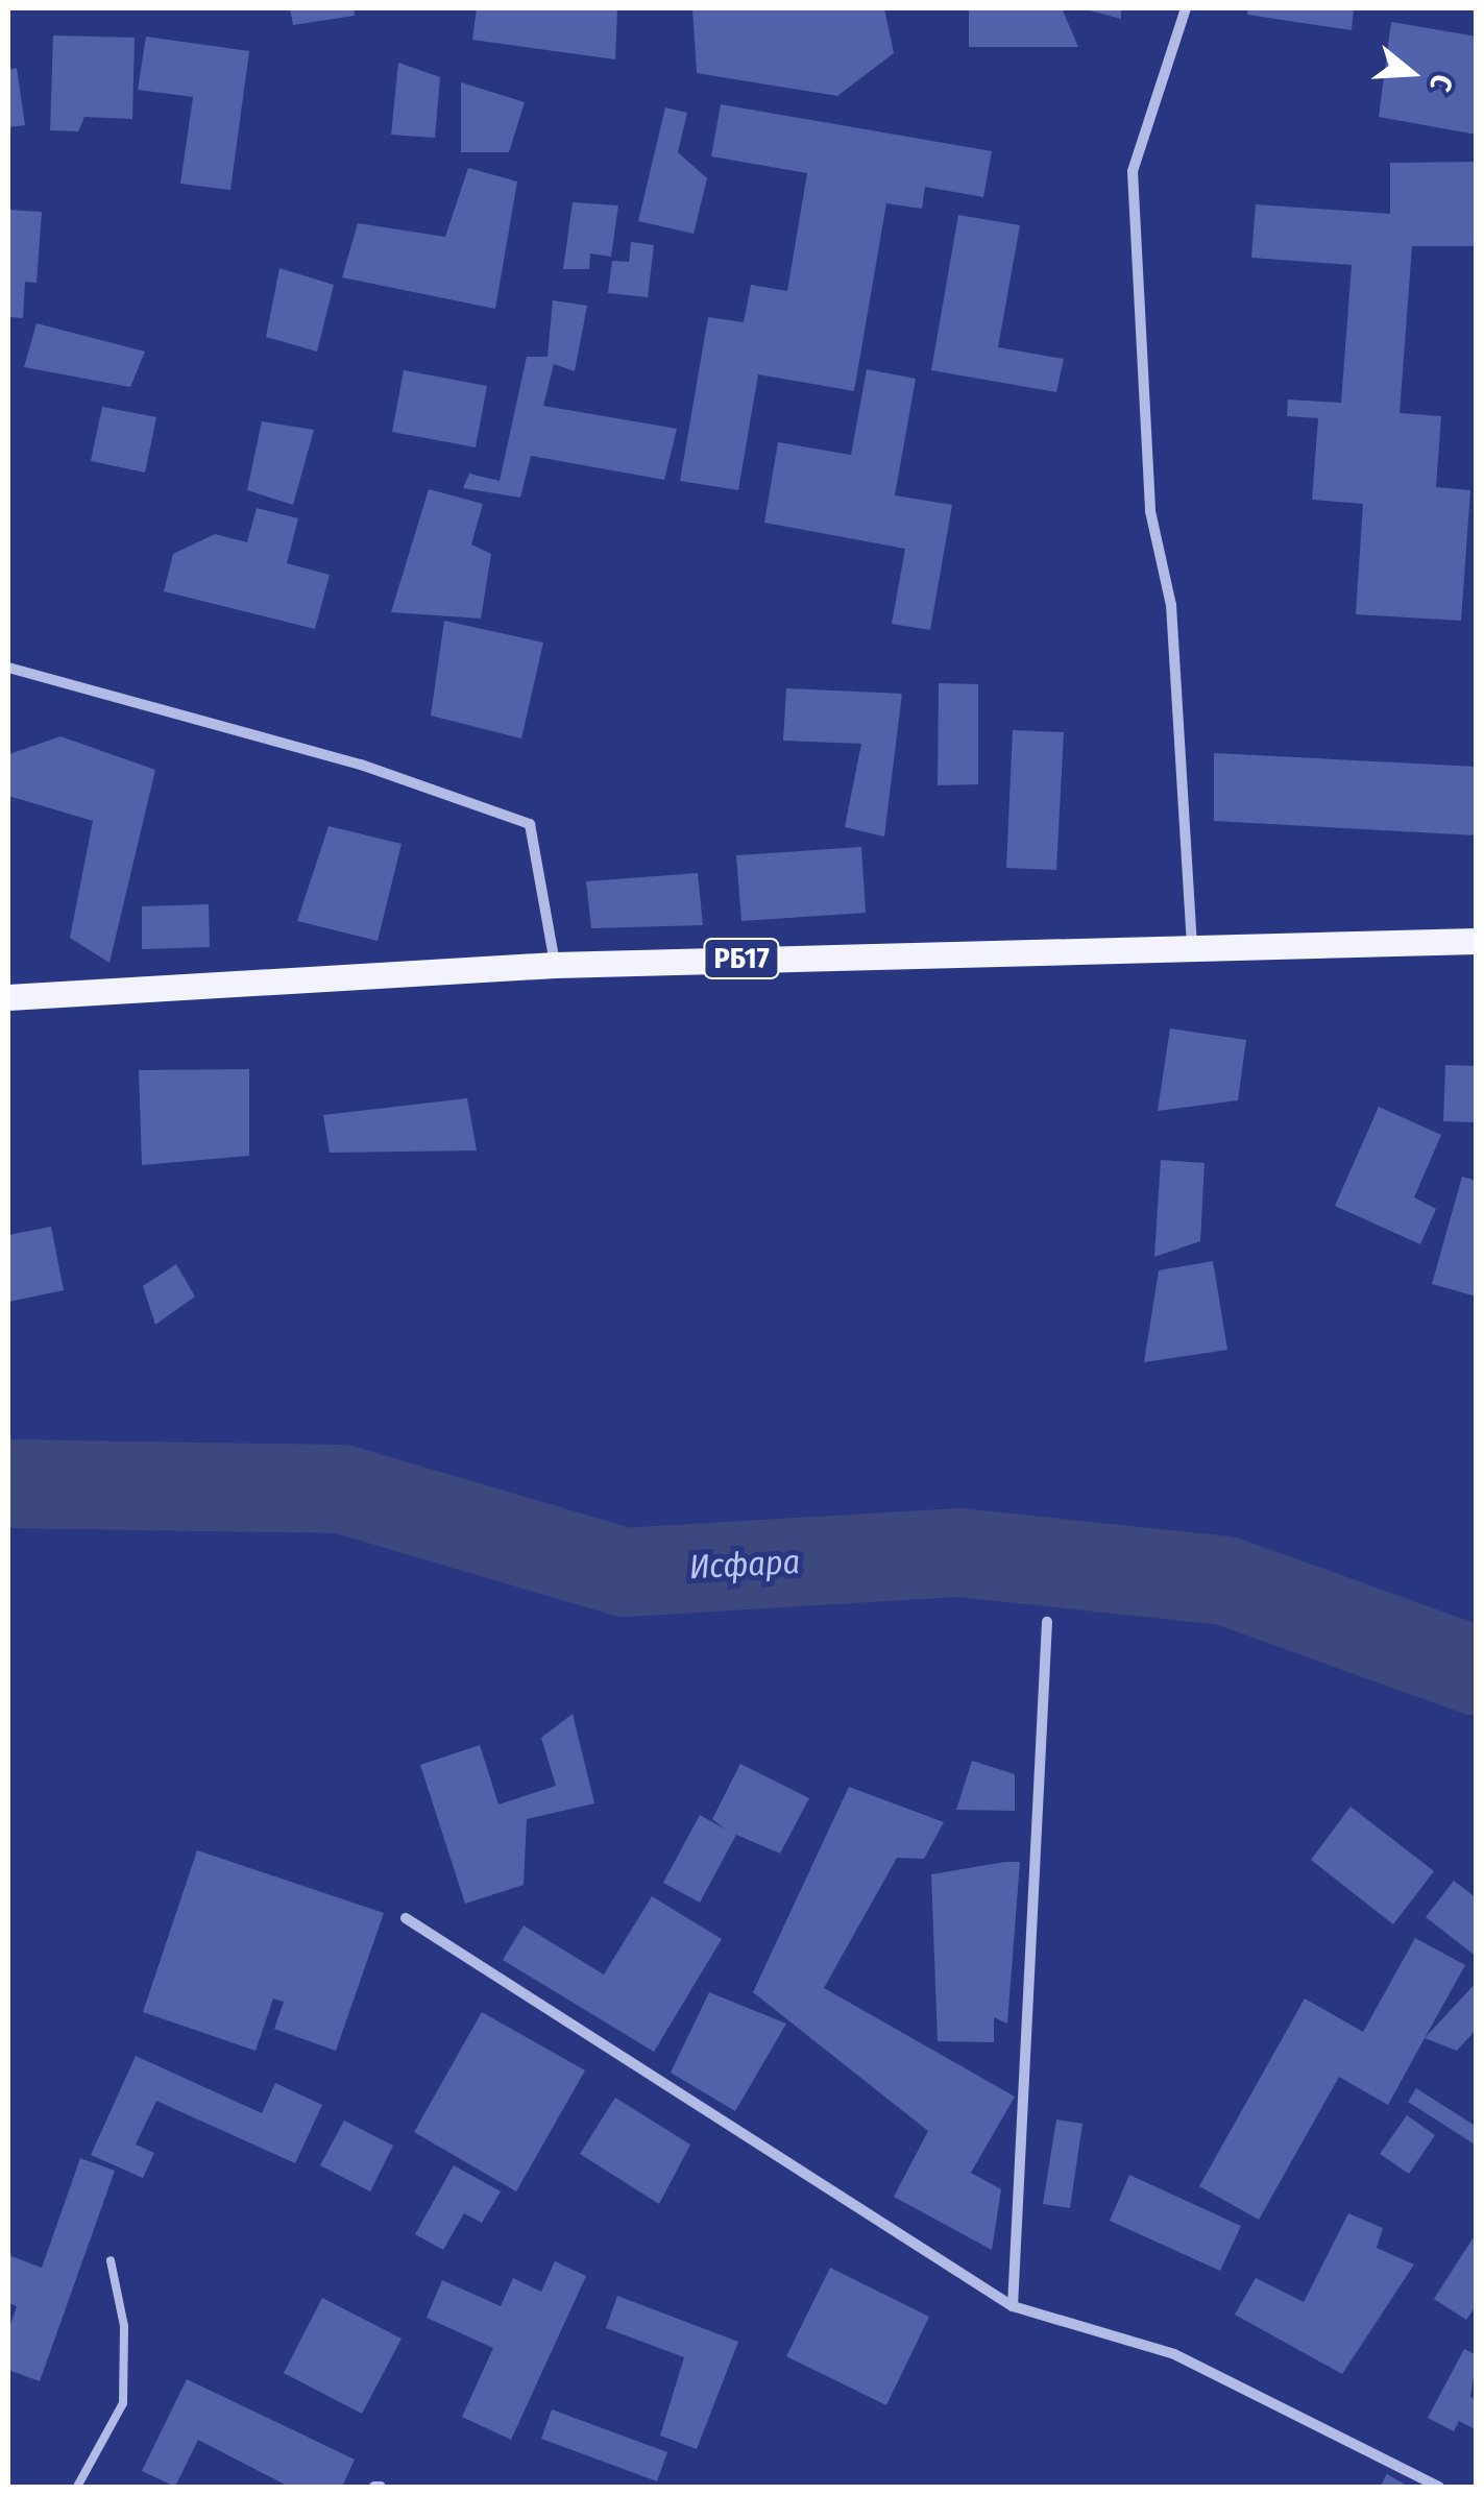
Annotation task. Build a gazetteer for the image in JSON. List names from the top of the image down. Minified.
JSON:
{"streets":{"main road":["РБ17"]},"water":["Исфара"],"north":"right"}
